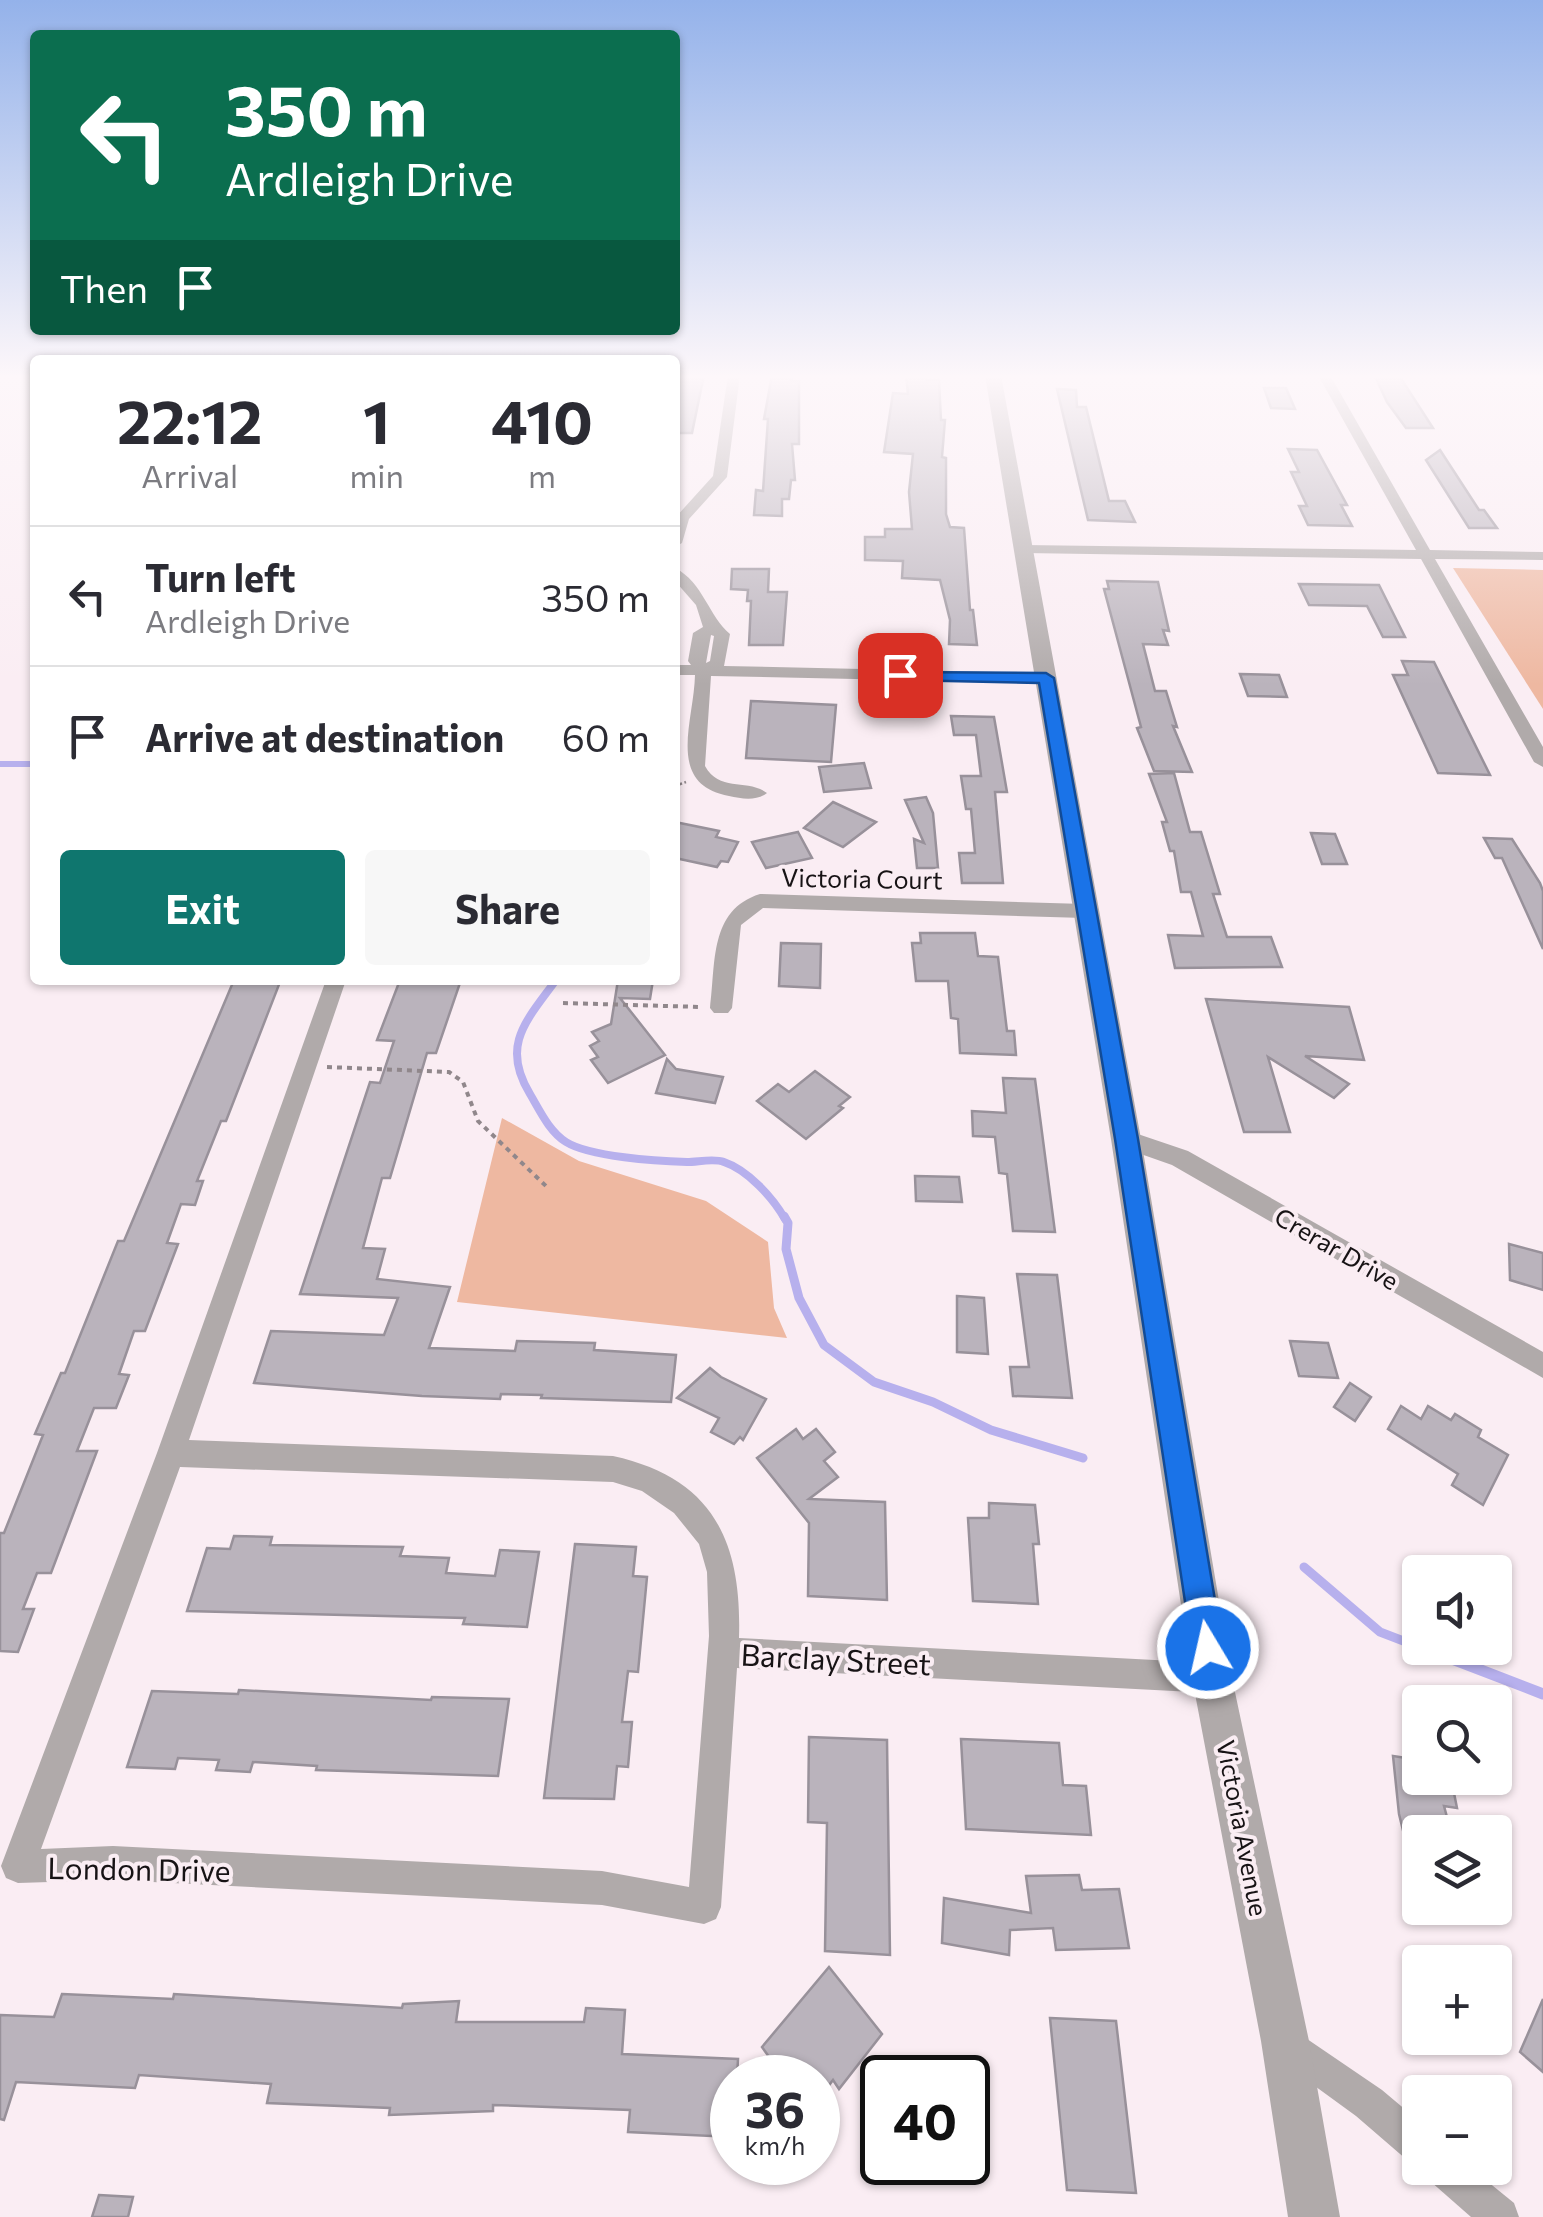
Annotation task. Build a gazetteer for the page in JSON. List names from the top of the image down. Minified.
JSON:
{"streets":{"street":["Victoria Court","Crerar Drive","Barclay Street","Victoria Avenue","London Drive"]},"crossings":[["Victoria Court","Victoria Avenue"],["Crerar Drive","Victoria Avenue"],["Barclay Street","Victoria Avenue"],["Barclay Street","London Drive"]],"page":{"turn":["350 m","Ardleigh Drive"],"then":"Then","eta":["22:12","Arrival","1","min","410","m"],"list":[{"name":"Turn left","note":"Ardleigh Drive","value":"350 m"},{"name":"Arrive at destination","value":"60 m"}],"buttons":["Exit","Share"],"map_buttons":["+","−"],"speed":"36 km/h","limit":"40"}}
